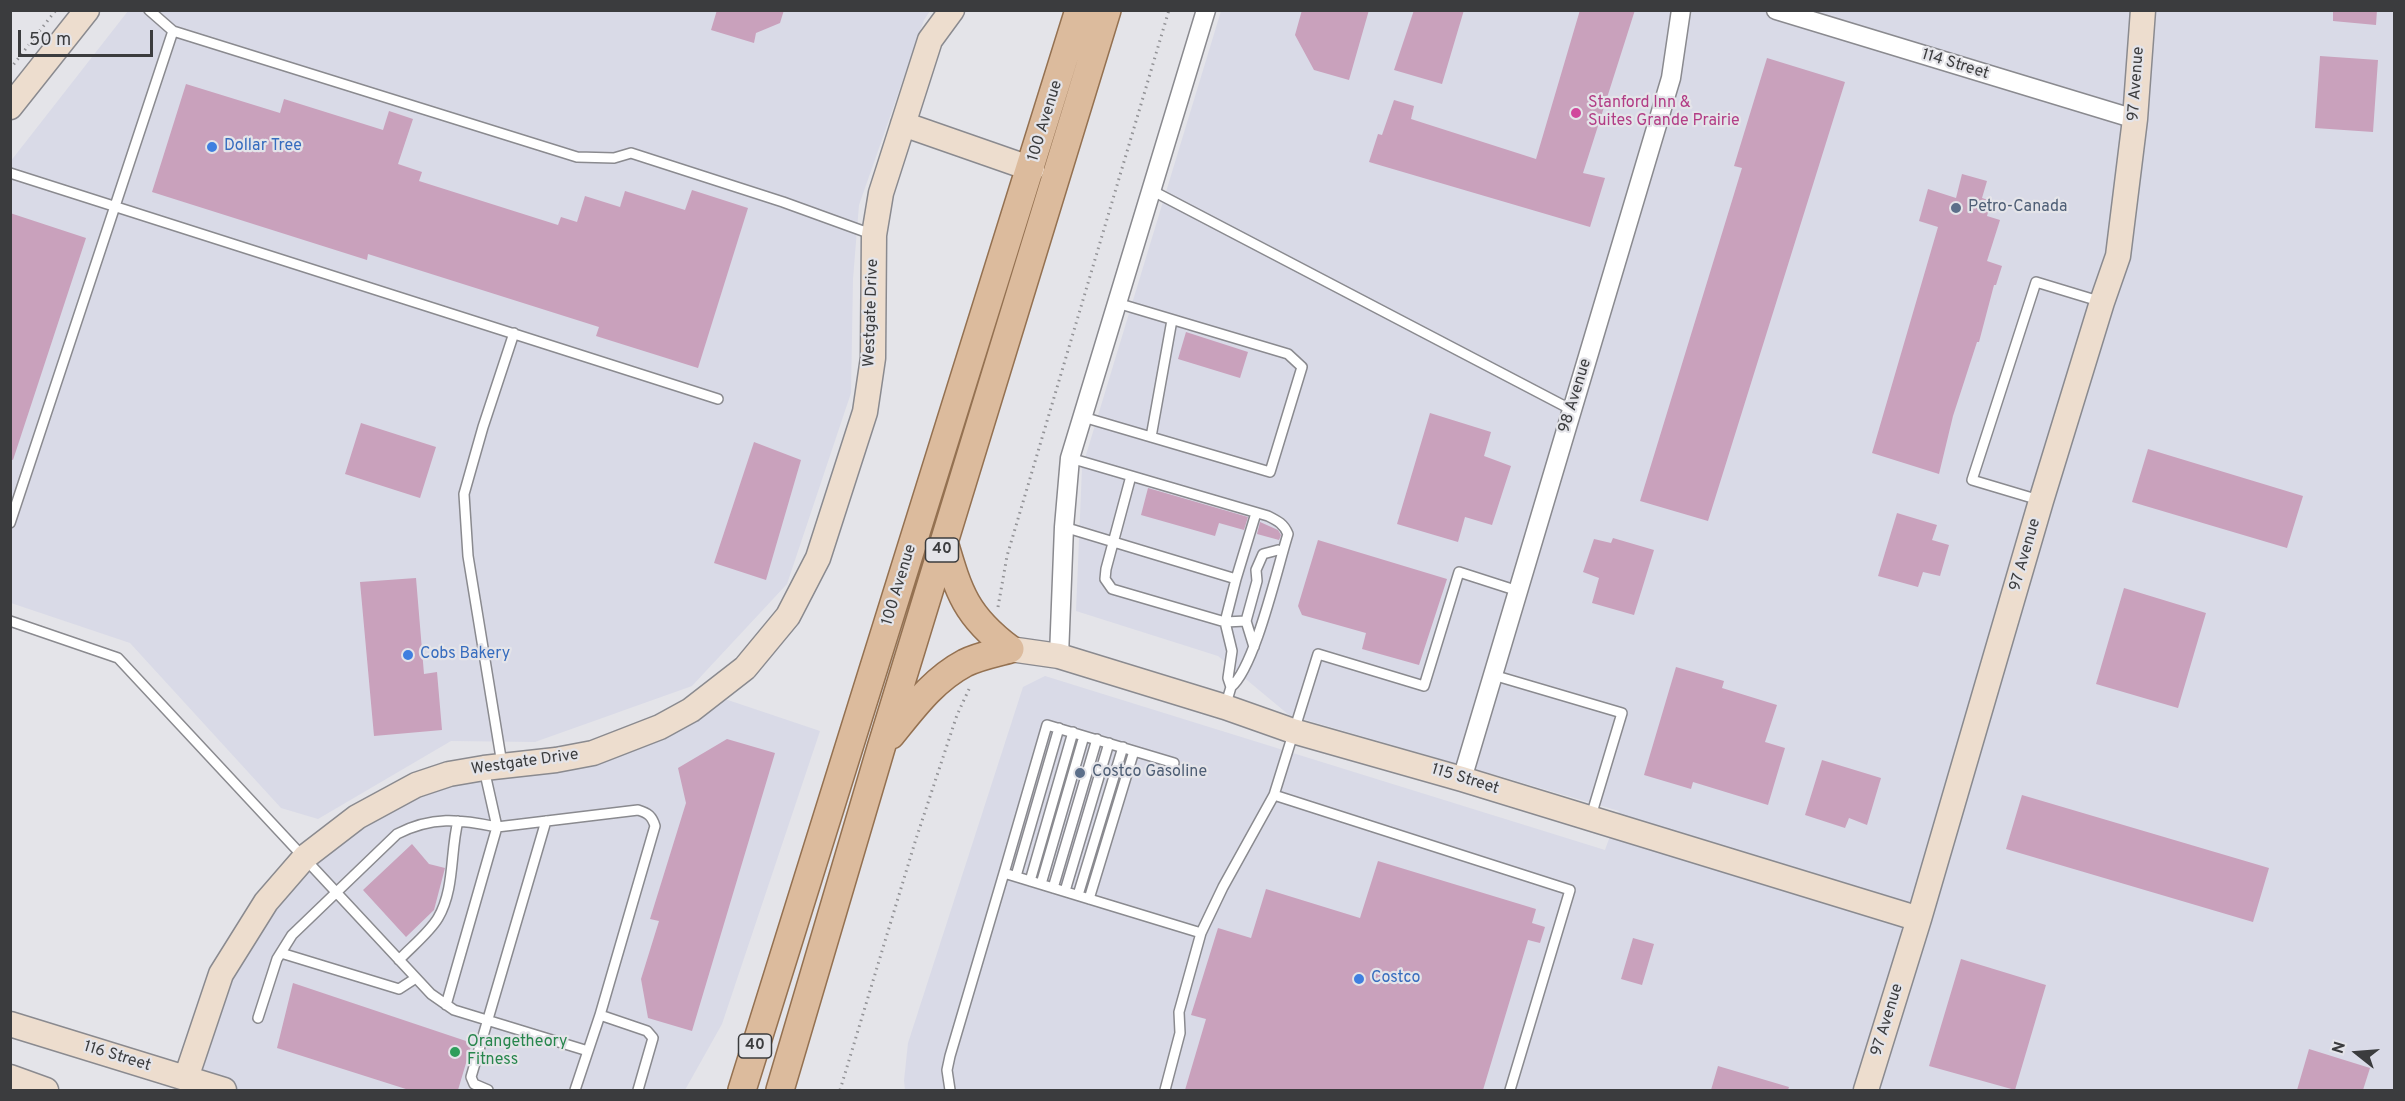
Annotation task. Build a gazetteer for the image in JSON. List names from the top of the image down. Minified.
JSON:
{"streets":{"main road":["100 Avenue","40"],"street":["114 Street","97 Avenue","Westgate Drive","98 Avenue","115 Street","116 Street"]},"crossings":[["114 Street","97 Avenue"],["97 Avenue","115 Street"],["Westgate Drive","116 Street"],["98 Avenue","115 Street"]],"places":["Stanford Inn & Suites Grande Prairie","Dollar Tree","Petro-Canada","Cobs Bakery","Costco Gasoline","Costco","Orangetheory Fitness"],"scale_bar":"50 m","north":"left"}
